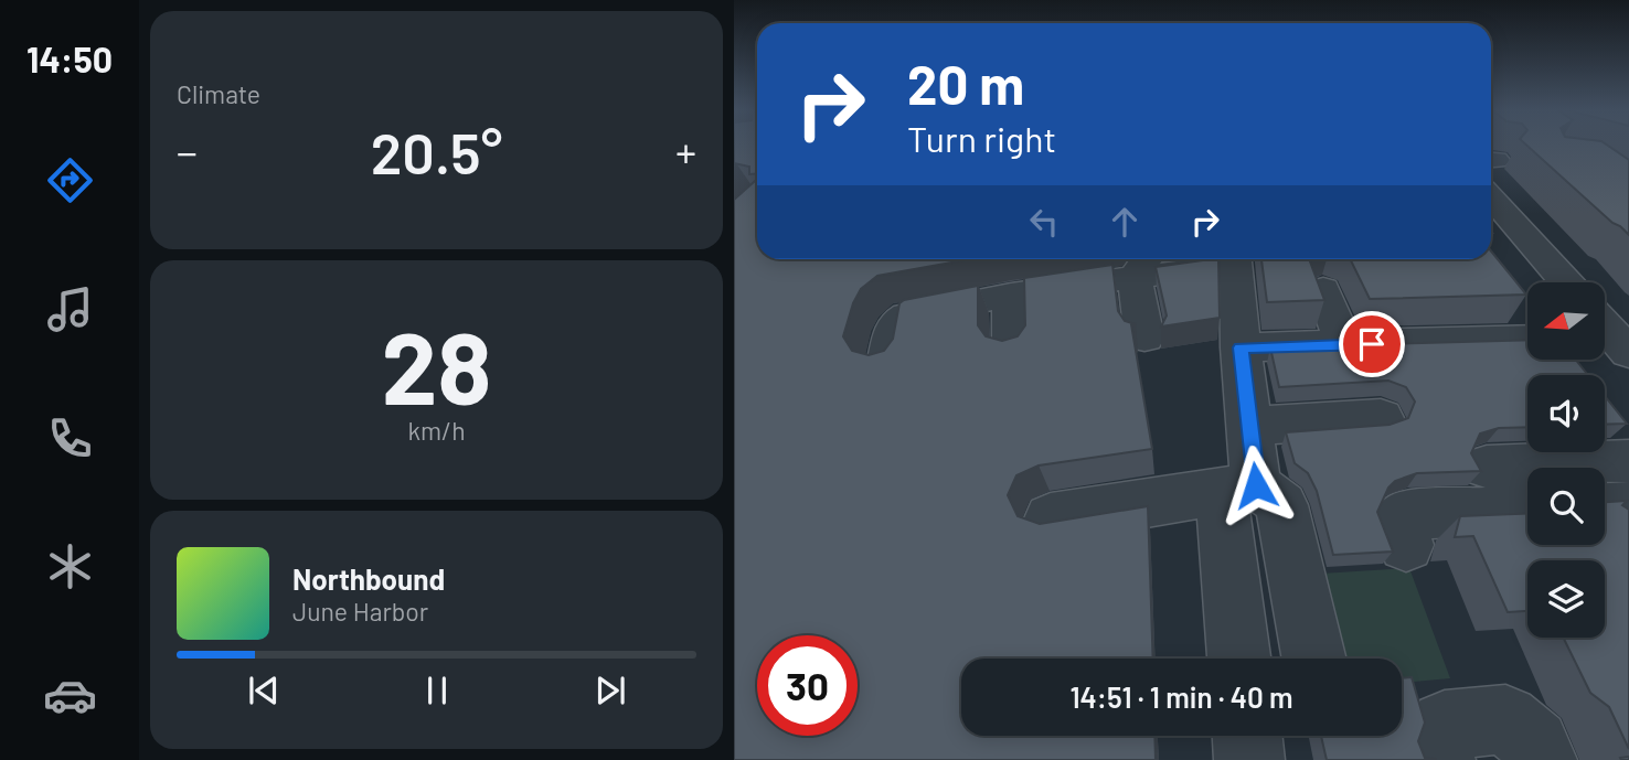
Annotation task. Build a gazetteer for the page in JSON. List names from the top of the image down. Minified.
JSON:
{"north":"left","page":{"tabs":"14:50","tile":["Climate",["28","km/h"]],"turn":["20 m","Turn right"],"heat":["−","20.5°","+"],"song":["Northbound","June Harbor"],"limit":"30","trip":"14:51 · 1 min · 40 m"}}
